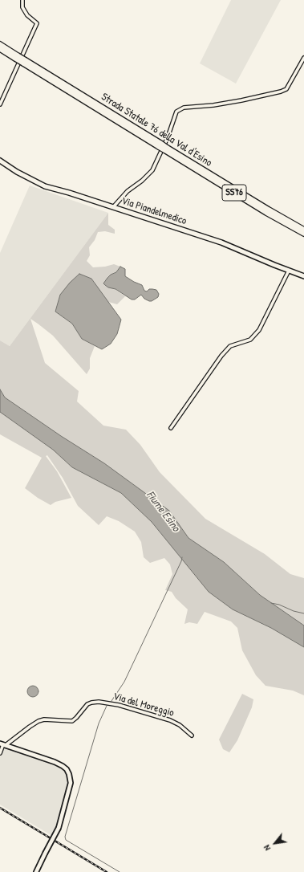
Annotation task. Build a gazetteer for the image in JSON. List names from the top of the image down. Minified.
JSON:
{"streets":{"highway":["Strada Statale 76 della Val d'Esino","SS76"],"main road":["Via Piandelmedico"],"street":["Via del Moreggio"]},"water":["Fiume Esino"],"north":"bottom left"}
